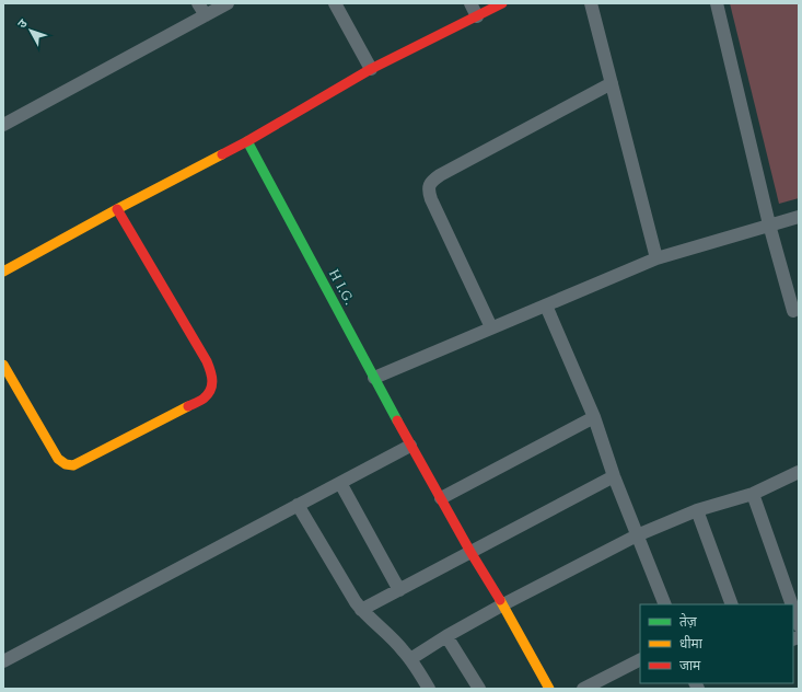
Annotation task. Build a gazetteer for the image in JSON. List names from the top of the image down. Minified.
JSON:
{"streets":{"street":["H I.G."]},"legend":["तेज़","धीमा","जाम"],"north":"top left"}
